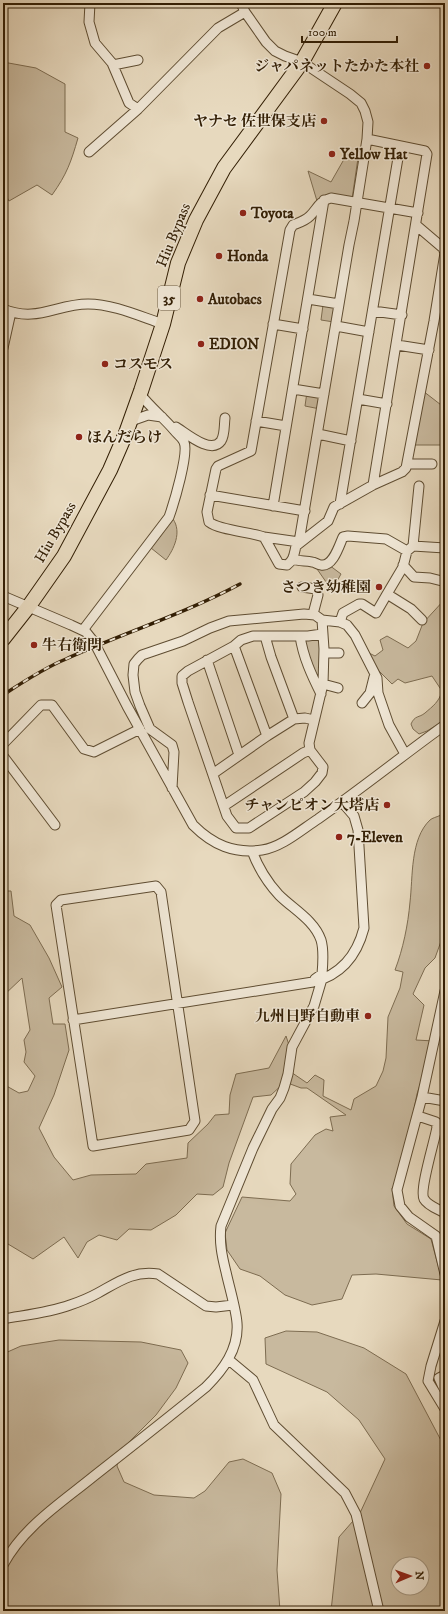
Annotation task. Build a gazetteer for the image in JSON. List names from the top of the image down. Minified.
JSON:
{"streets":{"highway":["Hiu Bypass","35"]},"crossings":[["Hiu Bypass","35"]],"places":["ジャパネットたかた本社","ヤナセ 佐世保支店","Yellow Hat","Toyota","Honda","Autobacs","EDION","コスモス","ほんだらけ","さつき幼稚園","牛右衛門","チャンピオン大塔店","7-Eleven","九州日野自動車"],"scale_bar":"100 m","north":"right"}
